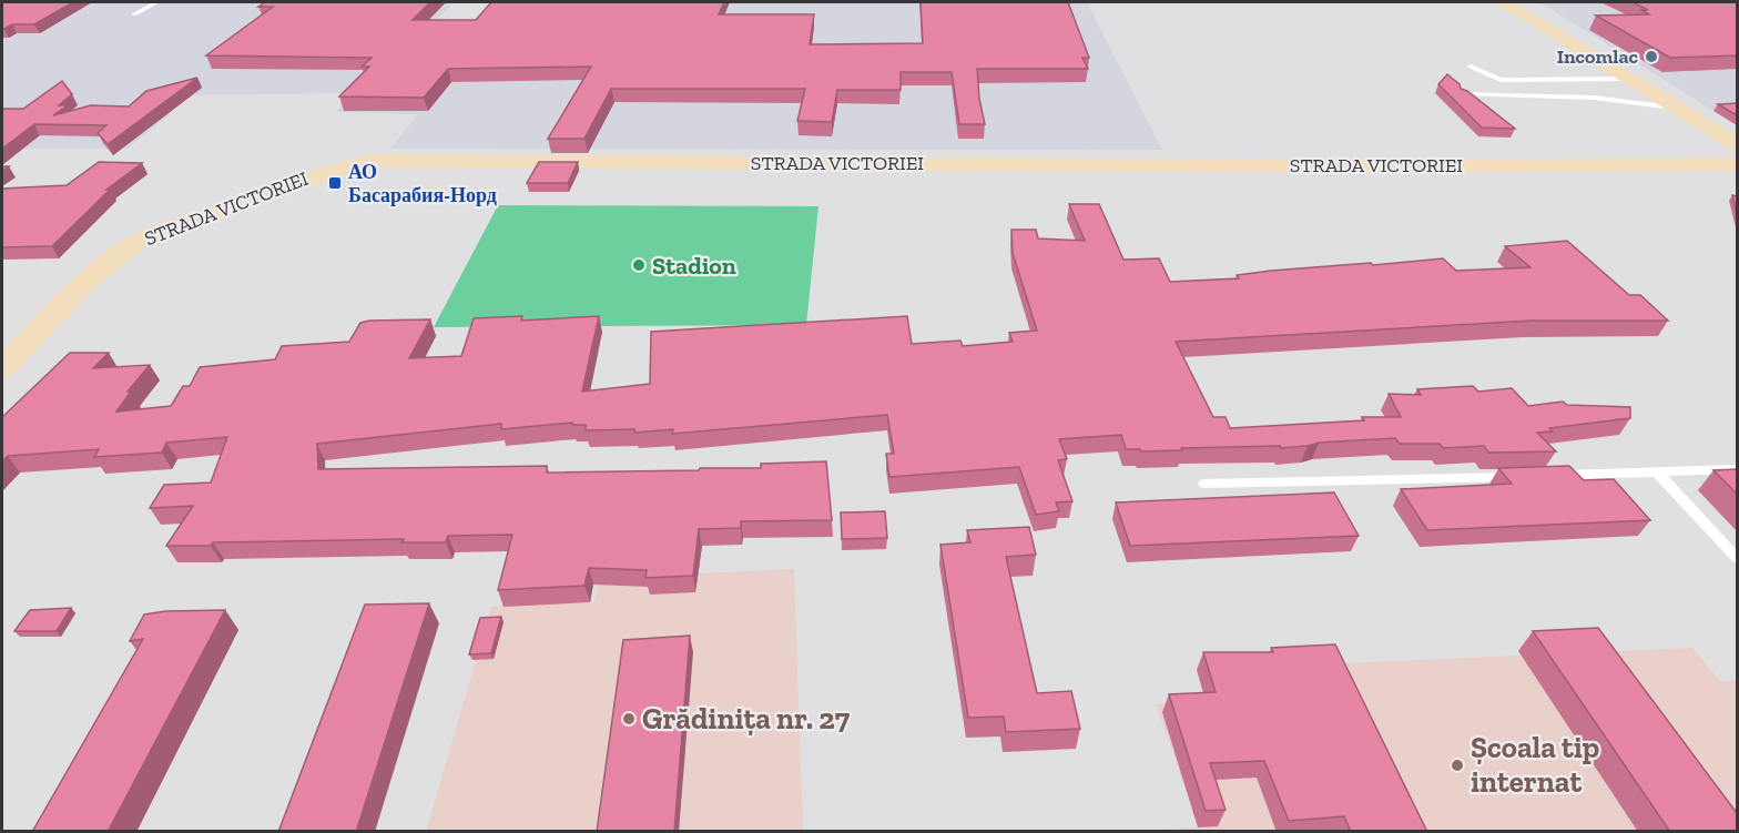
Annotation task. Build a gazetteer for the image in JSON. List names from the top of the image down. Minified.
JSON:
{"streets":{"street":["STRADA VICTORIEI"]},"places":{"other":["Incomlac","Stadion","Grădinița nr. 27","Școala tip internat"],"transit":["АО Басарабия-Норд"]}}
